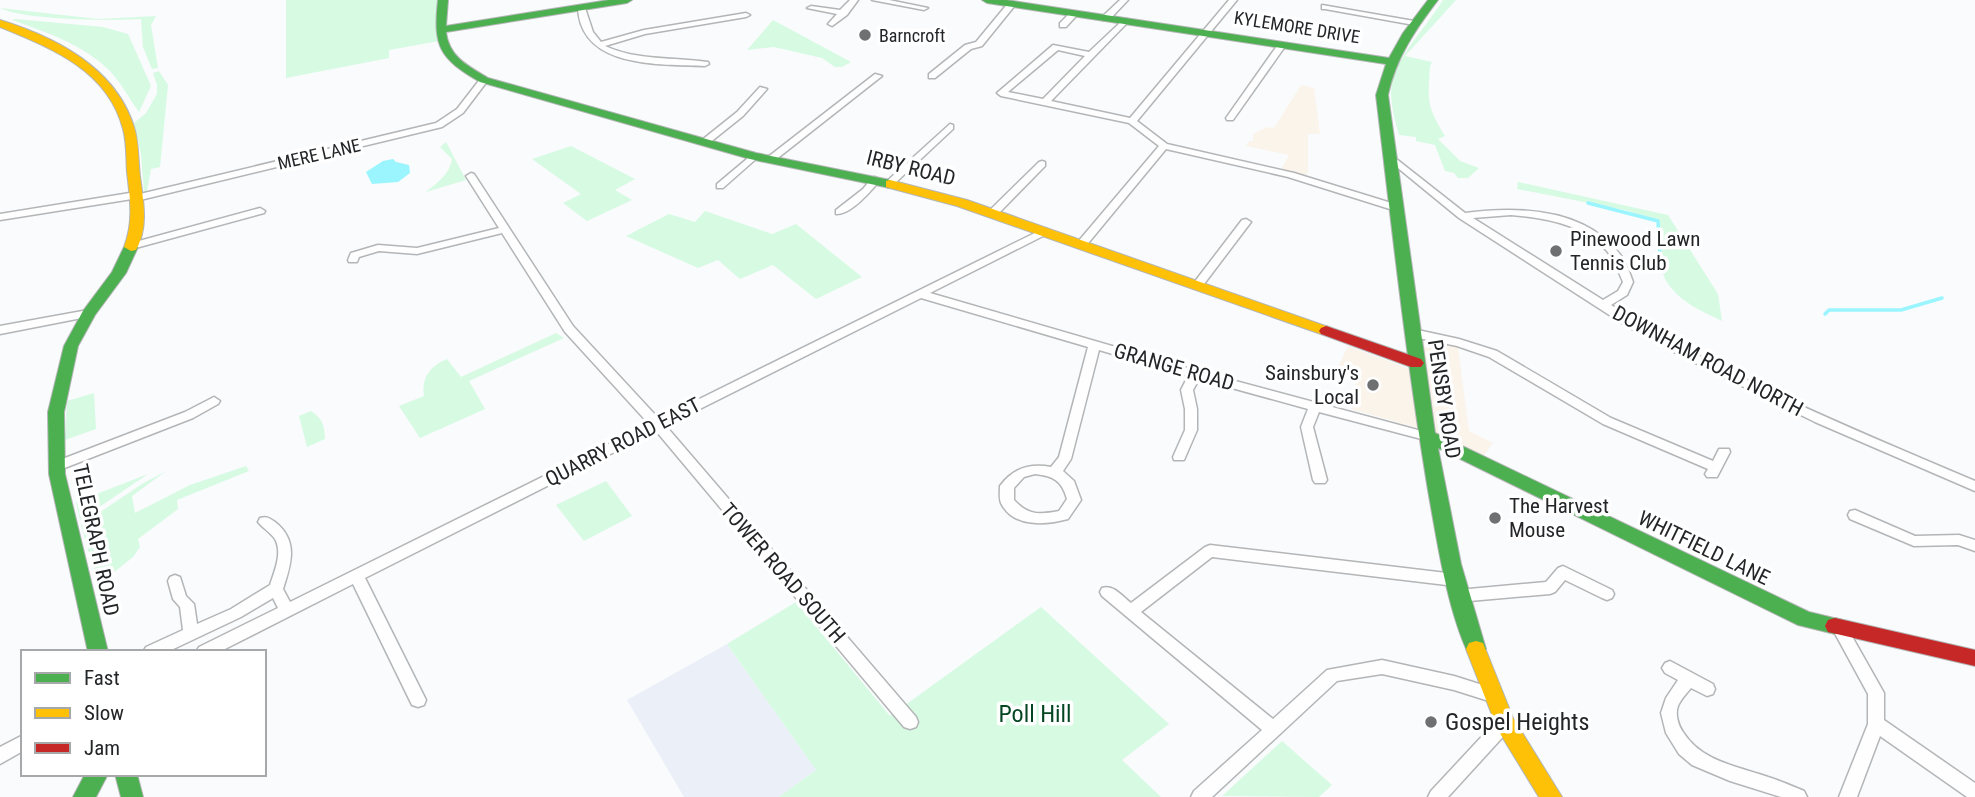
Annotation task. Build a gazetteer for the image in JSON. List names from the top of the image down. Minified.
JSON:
{"streets":{"street":["KYLEMORE DRIVE","MERE LANE","IRBY ROAD","DOWNHAM ROAD NORTH","GRANGE ROAD","PENSBY ROAD","QUARRY ROAD EAST","TELEGRAPH ROAD","WHITFIELD LANE","TOWER ROAD SOUTH"]},"crossings":[["KYLEMORE DRIVE","PENSBY ROAD"],["MERE LANE","IRBY ROAD"],["MERE LANE","TELEGRAPH ROAD"],["IRBY ROAD","PENSBY ROAD"],["IRBY ROAD","QUARRY ROAD EAST"],["DOWNHAM ROAD NORTH","PENSBY ROAD"],["GRANGE ROAD","PENSBY ROAD"],["GRANGE ROAD","QUARRY ROAD EAST"],["GRANGE ROAD","WHITFIELD LANE"],["PENSBY ROAD","WHITFIELD LANE"],["QUARRY ROAD EAST","TOWER ROAD SOUTH"]],"parks":["Poll Hill"],"places":["Barncroft","Pinewood Lawn Tennis Club","Sainsbury's Local","The Harvest Mouse","Gospel Heights"],"legend":["Fast","Slow","Jam"]}
